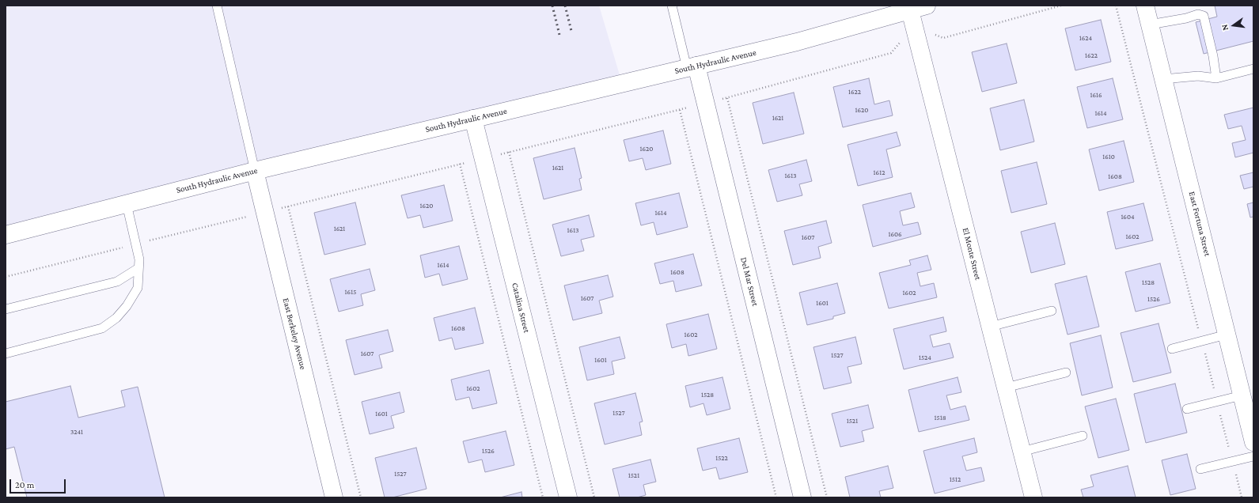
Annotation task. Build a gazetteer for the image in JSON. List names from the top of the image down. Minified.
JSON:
{"streets":{"street":["South Hydraulic Avenue","East Fortuna Street","El Monte Street","Del Mar Street","Catalina Street","East Berkeley Avenue"]},"crossings":[["South Hydraulic Avenue","El Monte Street"],["South Hydraulic Avenue","Del Mar Street"],["South Hydraulic Avenue","Catalina Street"],["South Hydraulic Avenue","East Berkeley Avenue"]],"house_numbers":["1624","1622","1622","1616","1620","1614","1621","1620","1610","1621","1612","1613","1608","1620","1614","1604","1621","1613","1606","1602","1607","1614","1608","1528","1615","1602","1607","1526","1601","1608","1602","1607","1527","1524","1601","1602","1528","1527","1601","1518","1521","3241","1526","1522","1527","1521","1512"],"scale_bar":"20 m","north":"left"}
